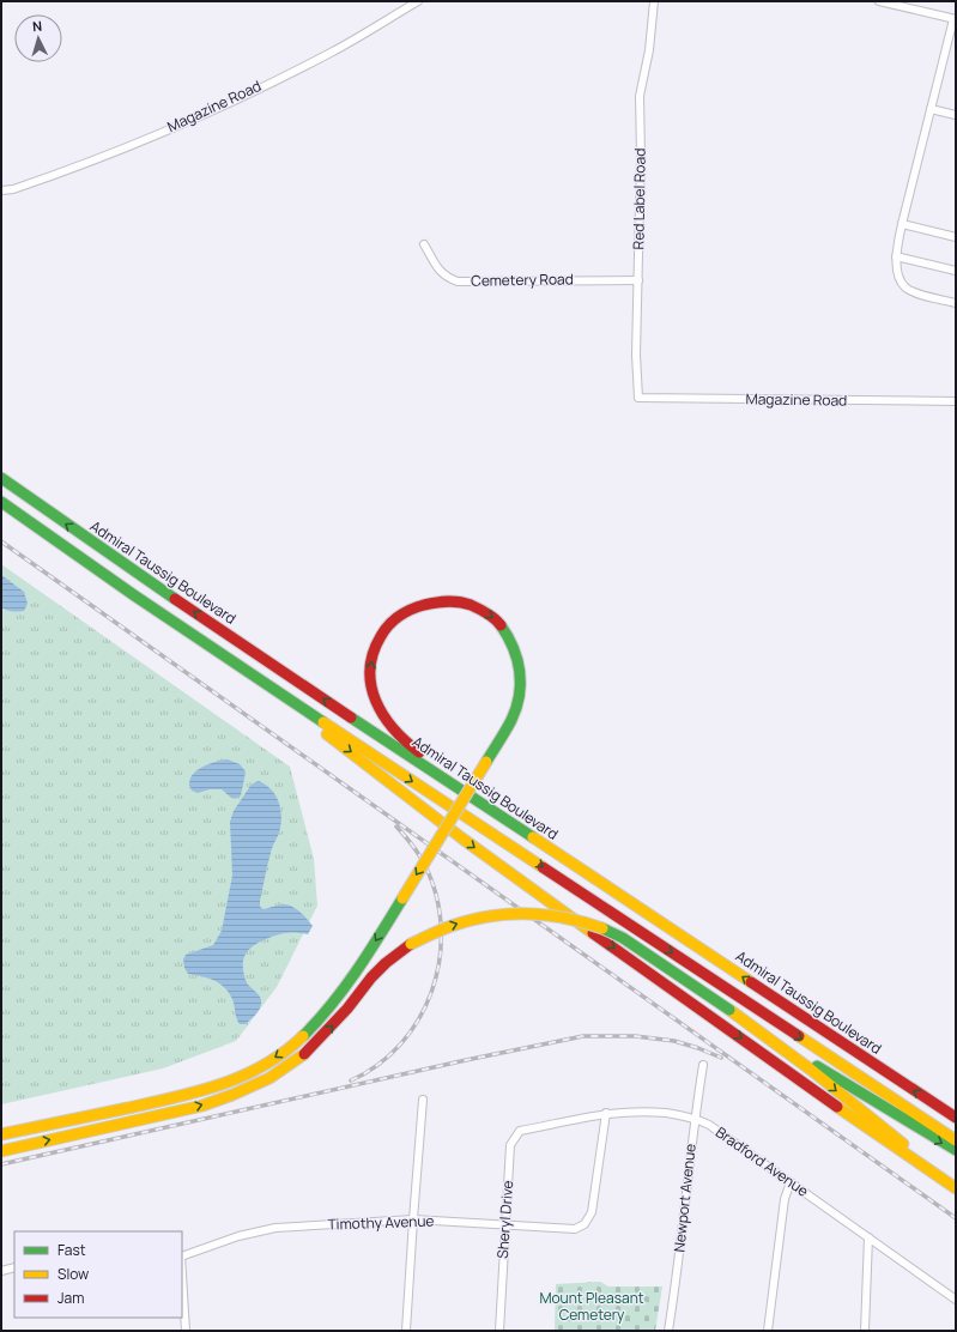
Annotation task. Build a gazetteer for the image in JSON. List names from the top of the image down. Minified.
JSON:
{"streets":{"highway":["Admiral Taussig Boulevard"],"street":["Magazine Road","Red Label Road","Cemetery Road","Bradford Avenue","Newport Avenue","Sheryl Drive","Timothy Avenue"]},"crossings":[["Magazine Road","Red Label Road"],["Red Label Road","Cemetery Road"],["Bradford Avenue","Newport Avenue"],["Bradford Avenue","Sheryl Drive"],["Bradford Avenue","Timothy Avenue"],["Sheryl Drive","Timothy Avenue"]],"parks":["Mount Pleasant Cemetery"],"legend":["Fast","Slow","Jam"],"north":"top"}
